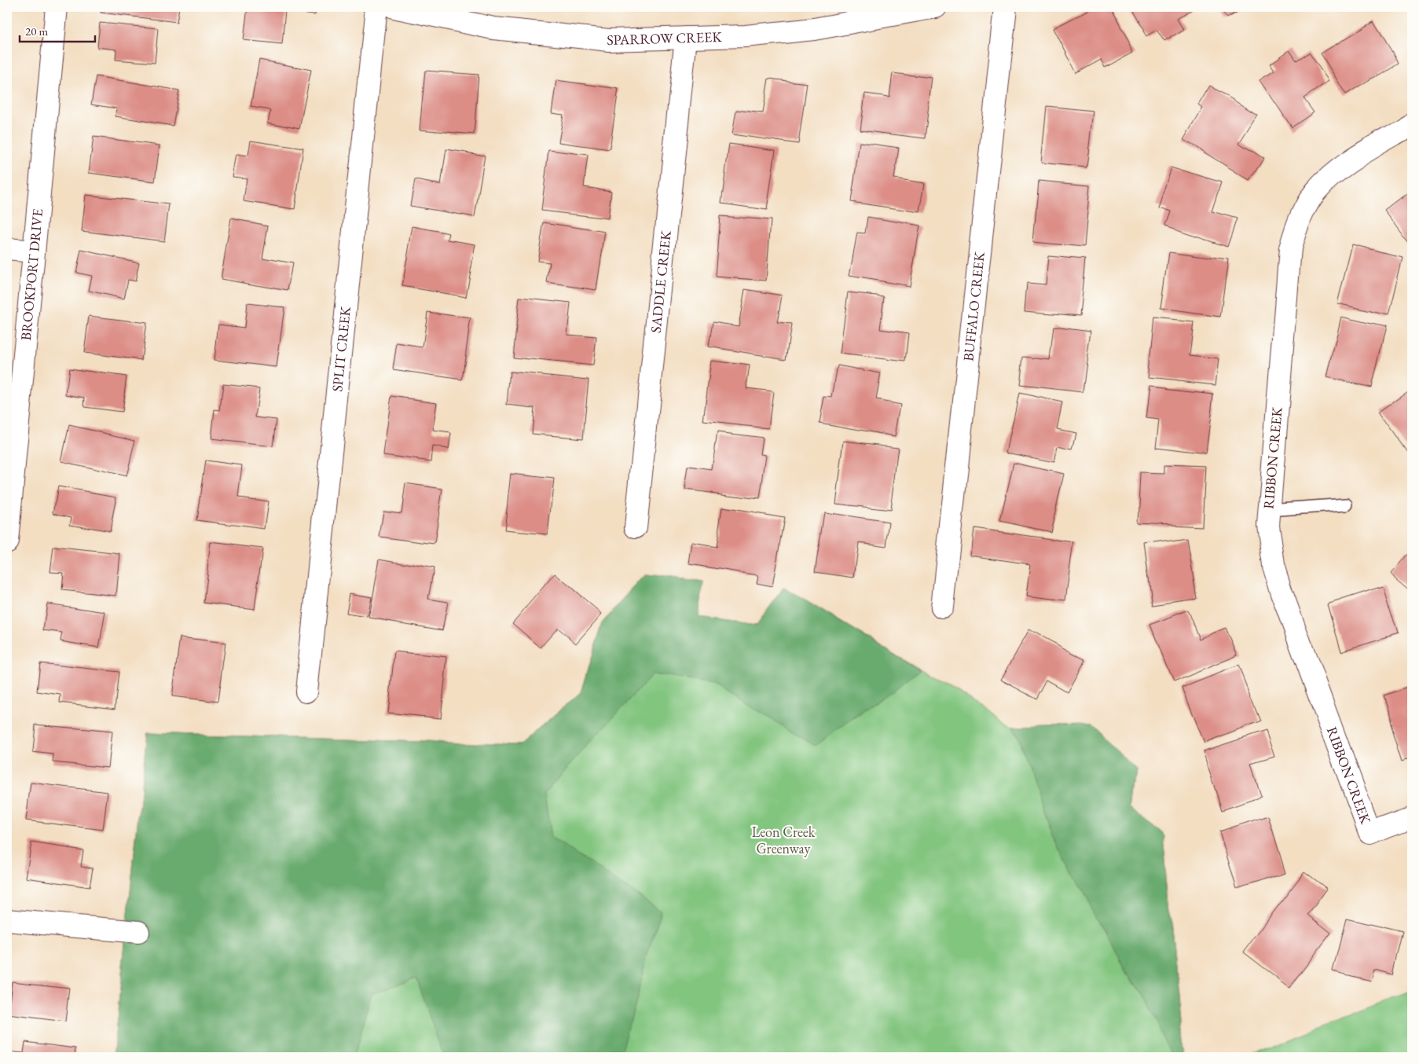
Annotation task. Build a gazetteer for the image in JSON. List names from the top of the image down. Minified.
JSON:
{"streets":{"street":["SPARROW CREEK","BROOKPORT DRIVE","SADDLE CREEK","BUFFALO CREEK","SPLIT CREEK","RIBBON CREEK"]},"crossings":[["SPARROW CREEK","SADDLE CREEK"]],"parks":["Leon Creek Greenway"],"scale_bar":"20 m"}
